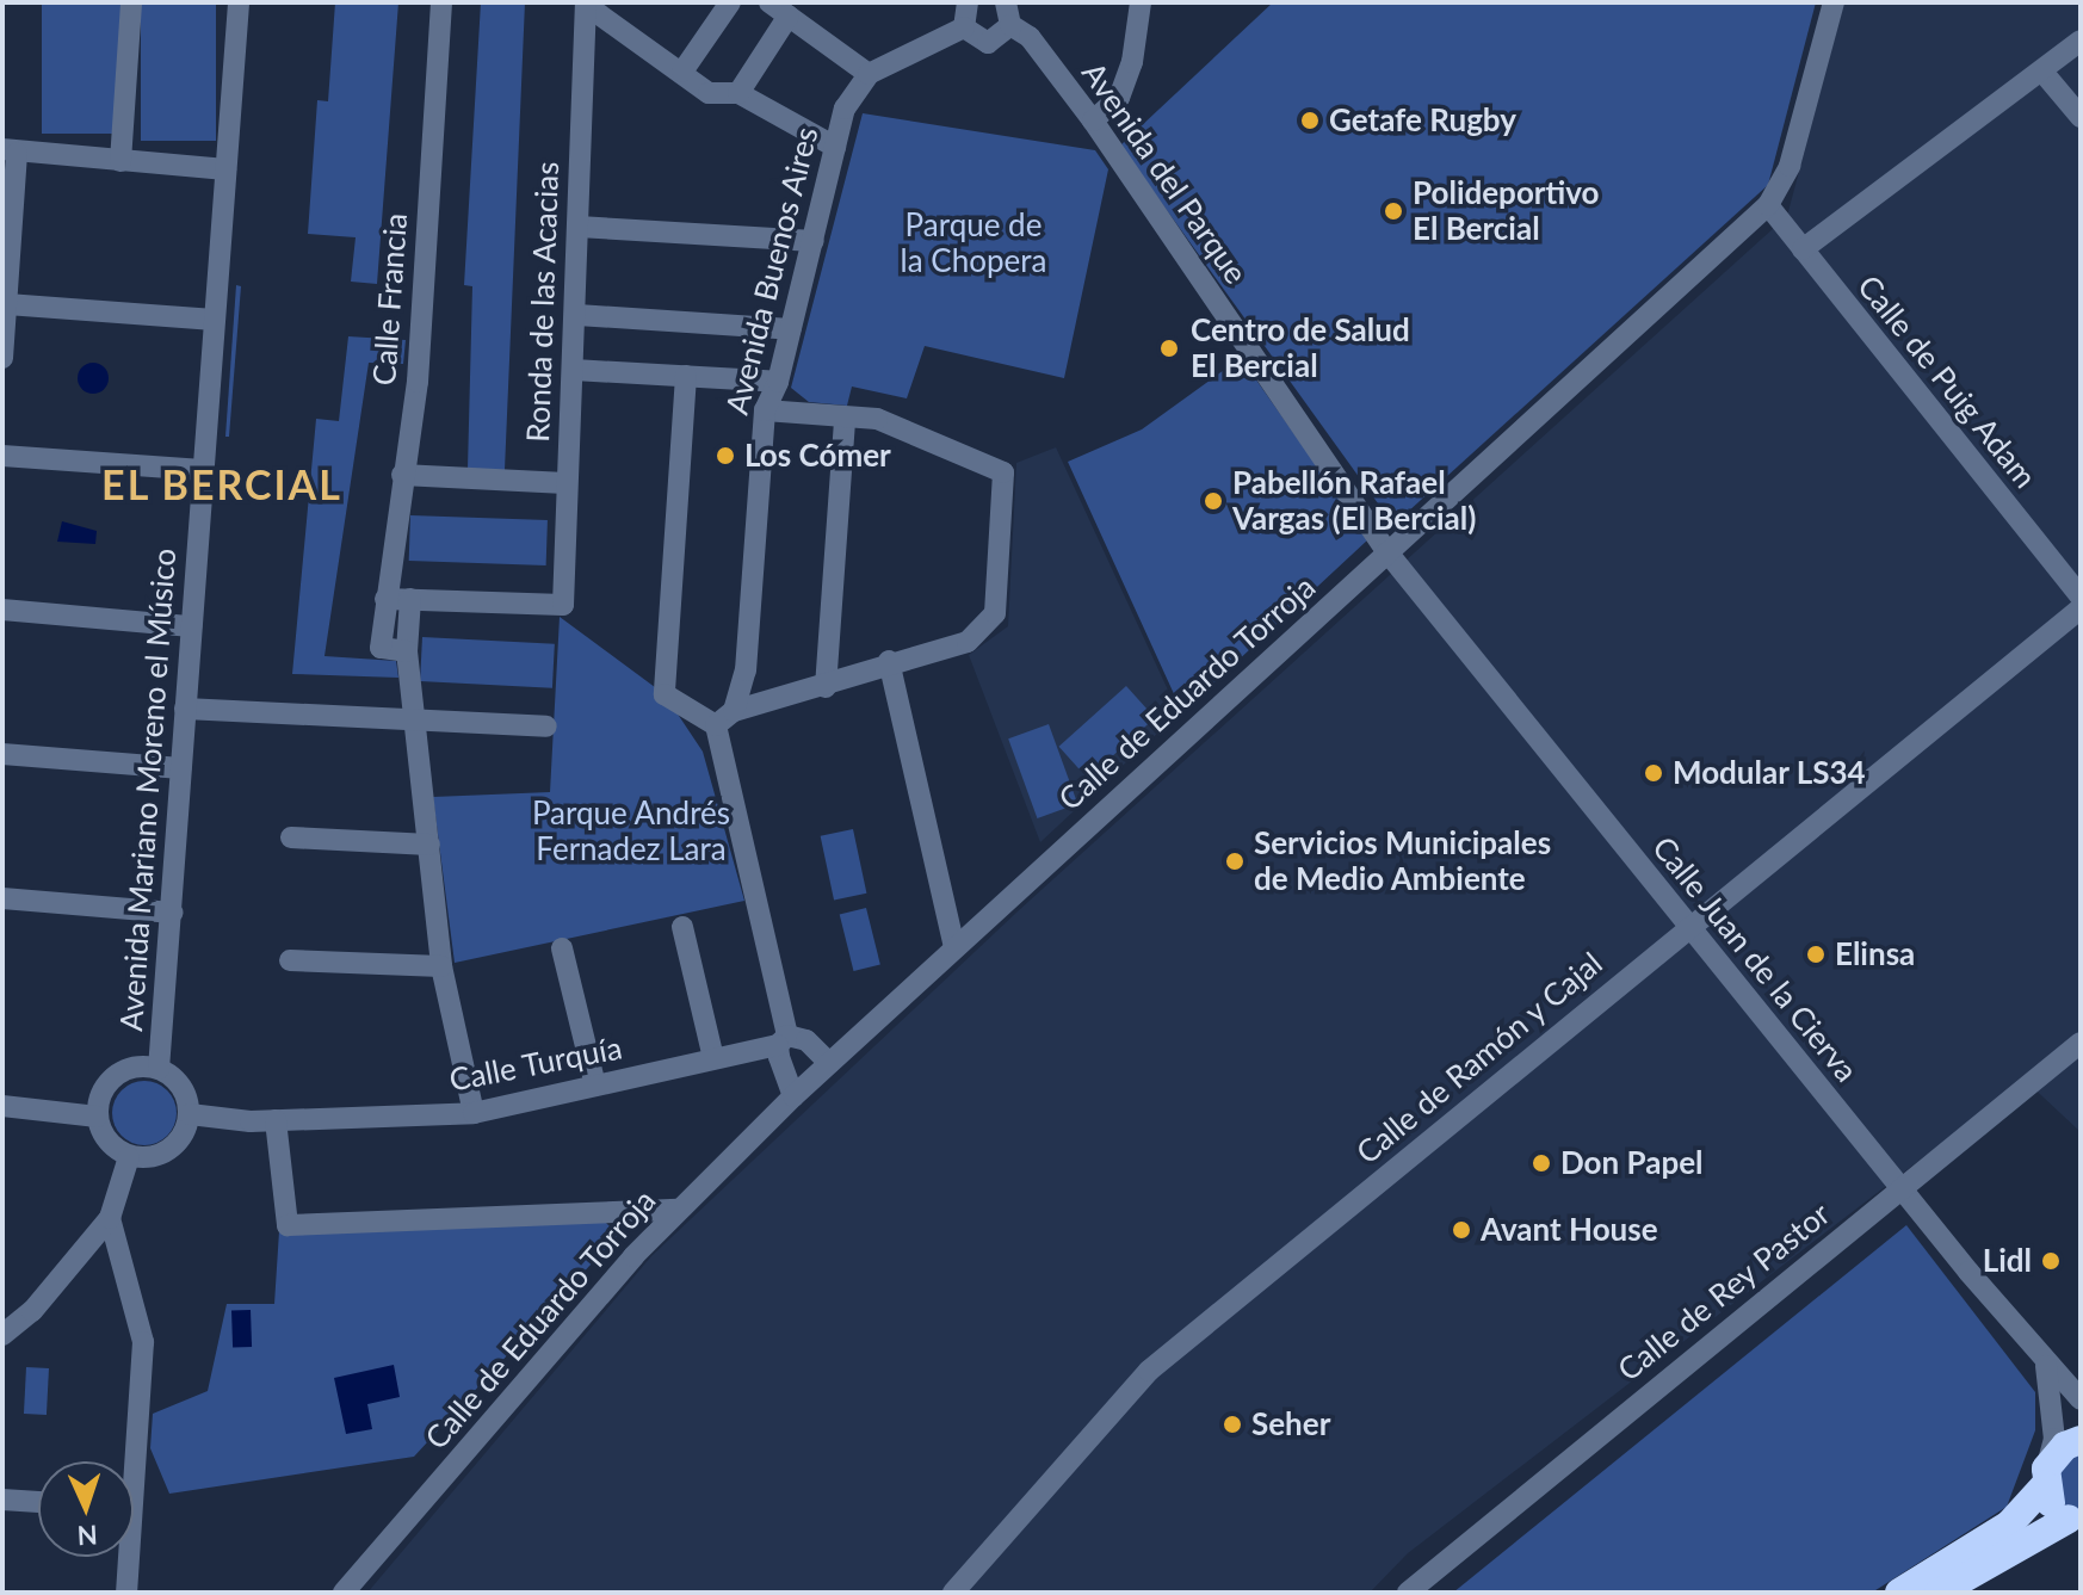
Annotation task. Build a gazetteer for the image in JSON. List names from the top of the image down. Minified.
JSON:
{"streets":{"street":["Avenida del Parque","Avenida Buenos Aires","Calle Francia","Ronda de las Acacias","Calle de Puig Adam","Calle de Eduardo Torroja","Avenida Mariano Moreno el Músico","Calle Juan de la Cierva","Calle de Ramón y Cajal","Calle Turquía","Calle de Rey Pastor"]},"crossings":[["Avenida del Parque","Calle de Eduardo Torroja"],["Avenida del Parque","Calle Juan de la Cierva"],["Avenida Buenos Aires","Calle de Eduardo Torroja"],["Avenida Buenos Aires","Calle Turquía"],["Calle de Puig Adam","Calle de Eduardo Torroja"],["Calle de Eduardo Torroja","Calle Juan de la Cierva"],["Avenida Mariano Moreno el Músico","Calle Turquía"],["Calle Juan de la Cierva","Calle de Ramón y Cajal"],["Calle Juan de la Cierva","Calle de Rey Pastor"]],"districts":["EL BERCIAL"],"parks":["Parque de la Chopera","Parque Andrés Fernadez Lara"],"places":["Getafe Rugby","Polideportivo El Bercial","Centro de Salud El Bercial","Los Cómer","Pabellón Rafael Vargas (El Bercial)","Modular LS34","Servicios Municipales de Medio Ambiente","Elinsa","Don Papel","Avant House","Lidl","Seher"],"north":"bottom"}
